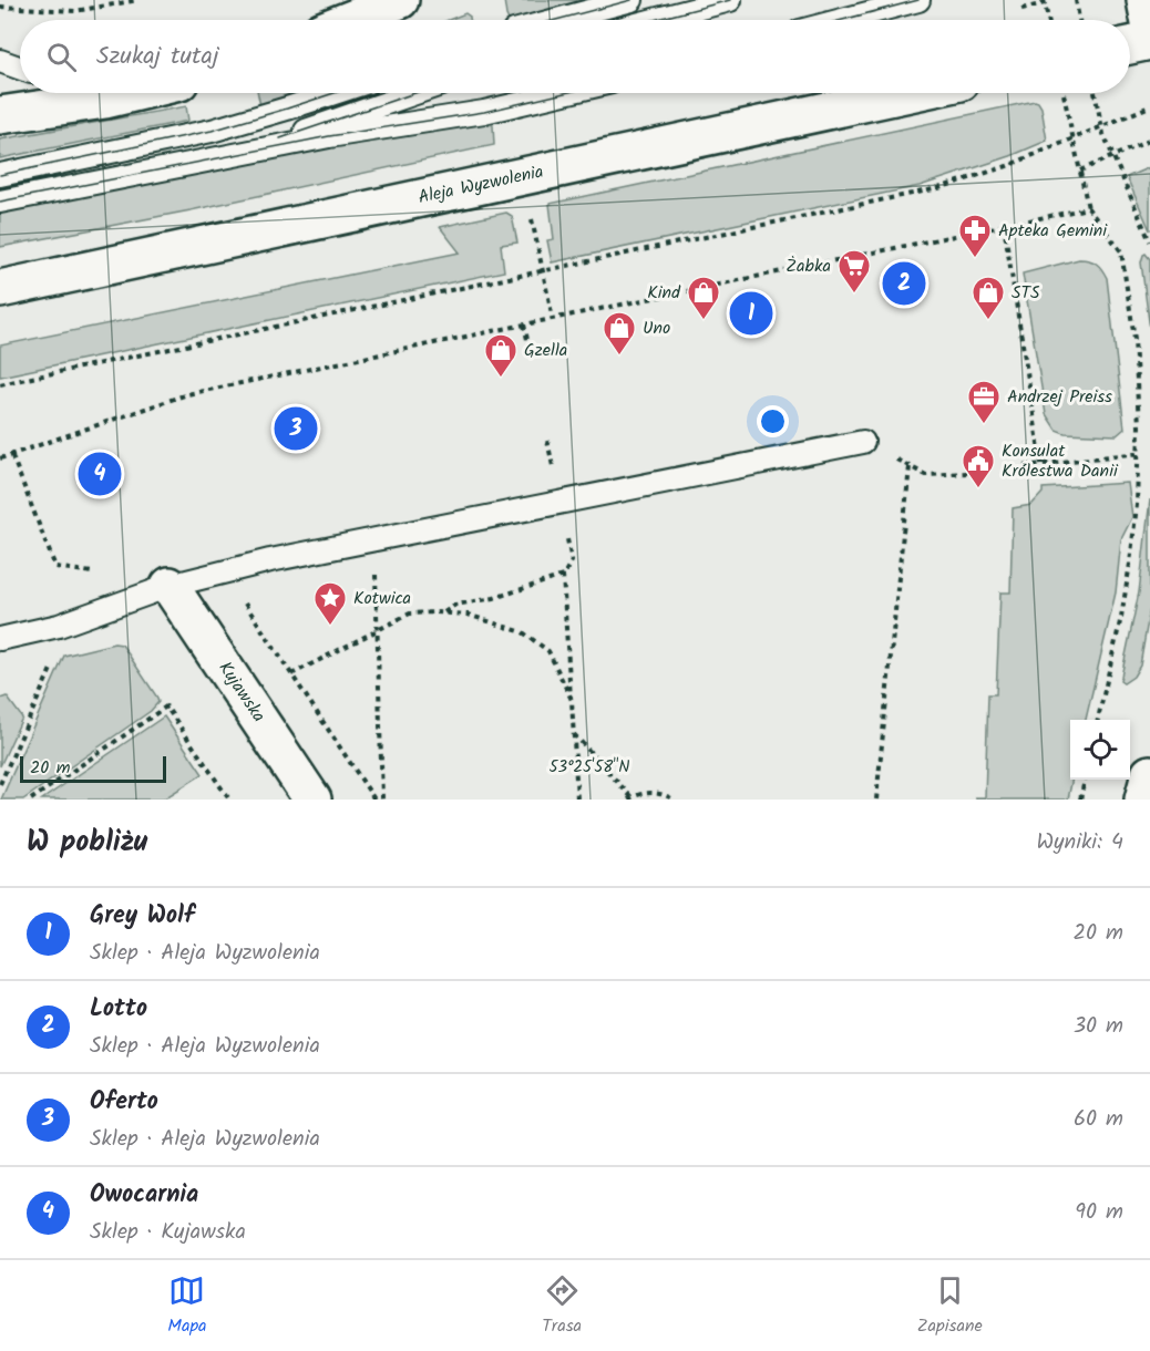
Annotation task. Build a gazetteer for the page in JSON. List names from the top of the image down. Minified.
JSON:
{"streets":{"street":["Aleja Wyzwolenia","Kujawska"]},"places":{"pharmacy":["Apteka Gemini"],"supermarket":["Żabka"],"shop":["Kind","STS","Uno","Gzella"],"office":["Andrzej Preiss"],"public building":["Konsulat Królestwa Danii"],"place":["Kotwica"]},"scale_bar":"20 m","page":{"search":"Szukaj tutaj","pins":["2","1","3","4"],"scale":"20 m","heading":["W pobliżu","Wyniki: 4"],"list":[{"mark":"1","name":"Grey Wolf","note":"Sklep · Aleja Wyzwolenia","value":"20 m"},{"mark":"2","name":"Lotto","note":"Sklep · Aleja Wyzwolenia","value":"30 m"},{"mark":"3","name":"Oferto","note":"Sklep · Aleja Wyzwolenia","value":"60 m"},{"mark":"4","name":"Owocarnia","note":"Sklep · Kujawska","value":"90 m"}],"nav":["Mapa","Trasa","Zapisane"]},"coordinates":["53°25'58\"N"]}
